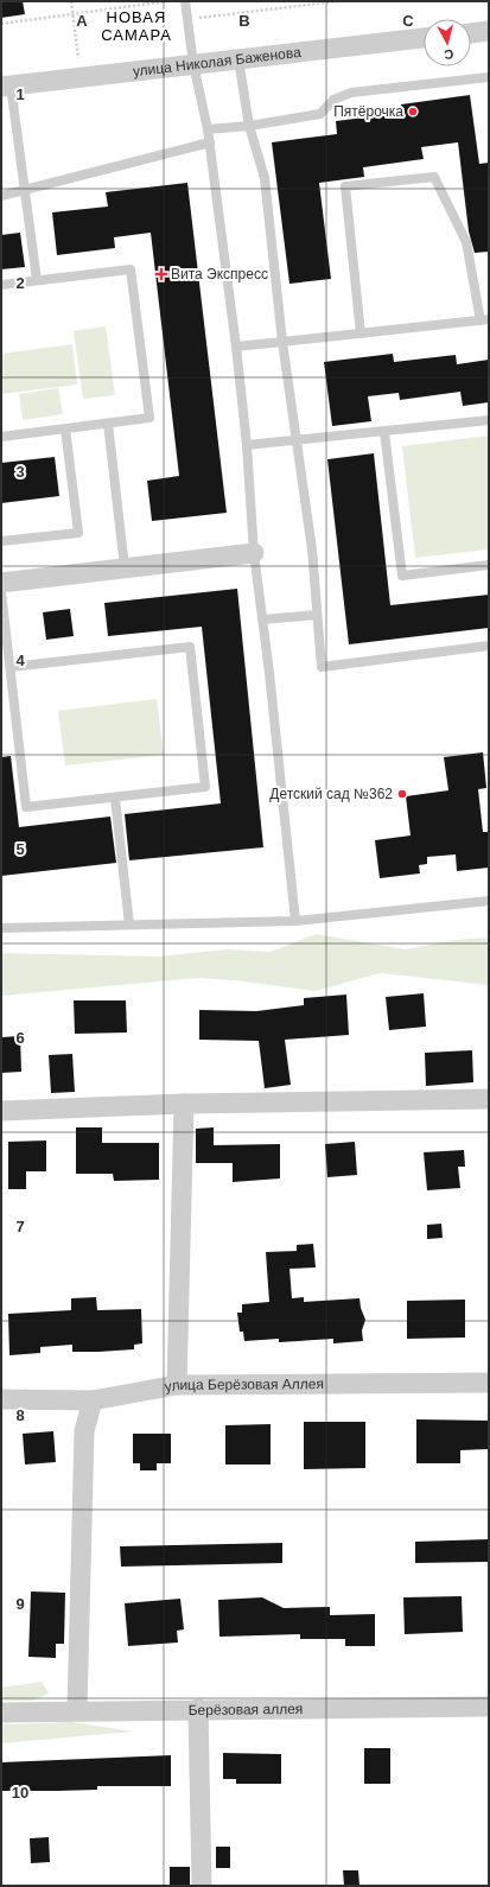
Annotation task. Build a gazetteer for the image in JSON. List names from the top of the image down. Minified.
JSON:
{"streets":{"street":["улица Николая Баженова","улица Берёзовая Аллея","Берёзовая аллея"]},"districts":["НОВАЯ САМАРА"],"places":{"other":["Пятёрочка","Детский сад №362"],"health":["Вита Экспресс"]},"north":"bottom","grid":{"columns":["A","B","C"],"rows":["1","2","3","4","5","6","7","8","9","10"]}}
